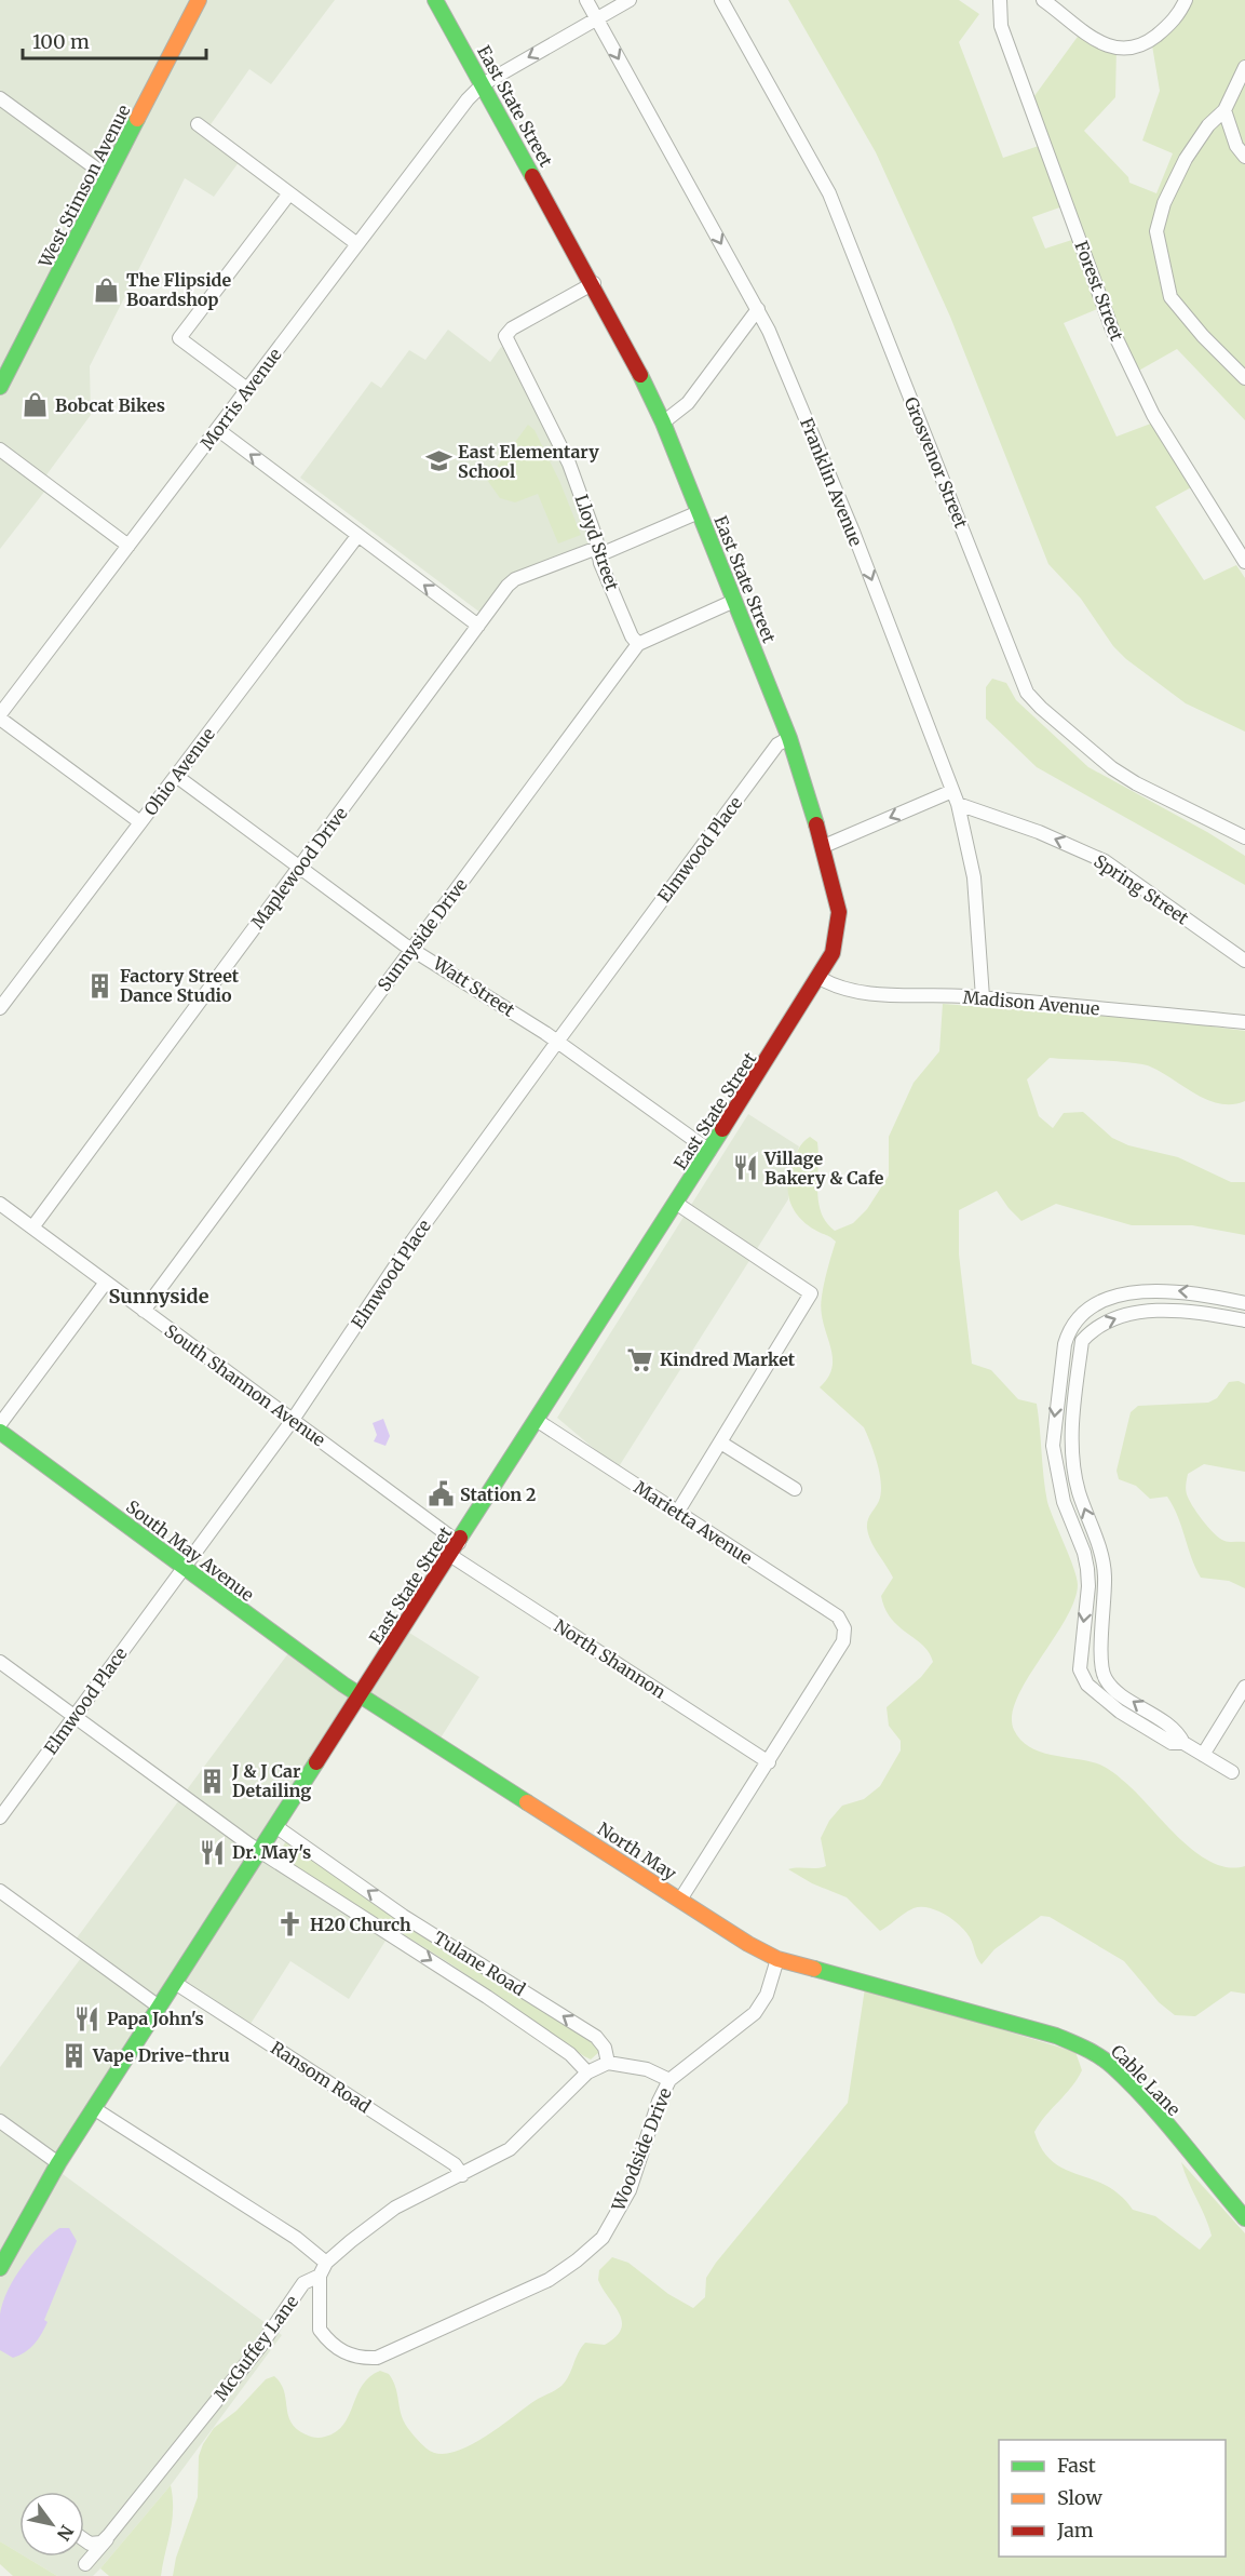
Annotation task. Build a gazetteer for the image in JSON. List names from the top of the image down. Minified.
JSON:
{"streets":{"main road":["East State Street","West Stimson Avenue","South May Avenue","North May","Cable Lane"],"street":["Forest Street","Morris Avenue","Grosvenor Street","Franklin Avenue","Lloyd Street","Ohio Avenue","Elmwood Place","Maplewood Drive","Spring Street","Sunnyside Drive","Watt Street","Madison Avenue","South Shannon Avenue","Marietta Avenue","North Shannon","Tulane Road","Ransom Road","Woodside Drive","McGuffey Lane"]},"crossings":[["East State Street","Morris Avenue"],["East State Street","Lloyd Street"],["East State Street","Elmwood Place"],["East State Street","Maplewood Drive"],["East State Street","Sunnyside Drive"],["East State Street","Watt Street"],["East State Street","Madison Avenue"],["East State Street","South Shannon Avenue"],["East State Street","Marietta Avenue"],["East State Street","South May Avenue"],["East State Street","North Shannon"],["East State Street","North May"],["East State Street","Tulane Road"],["East State Street","Ransom Road"],["Franklin Avenue","Spring Street"],["Franklin Avenue","Madison Avenue"],["Lloyd Street","Maplewood Drive"],["Lloyd Street","Sunnyside Drive"],["Ohio Avenue","Watt Street"],["Elmwood Place","Watt Street"],["Elmwood Place","South Shannon Avenue"],["Elmwood Place","South May Avenue"],["Elmwood Place","Tulane Road"],["Maplewood Drive","Watt Street"],["Maplewood Drive","South Shannon Avenue"],["Sunnyside Drive","Watt Street"],["Sunnyside Drive","South Shannon Avenue"],["Marietta Avenue","North Shannon"],["South May Avenue","North May"],["North May","Cable Lane"],["North May","Woodside Drive"],["Tulane Road","McGuffey Lane"],["Ransom Road","McGuffey Lane"],["Woodside Drive","McGuffey Lane"]],"one_way":["Franklin Avenue","Spring Street"],"districts":["Sunnyside"],"places":{"shop":["The Flipside Boardshop","Bobcat Bikes"],"school or university":["East Elementary School"],"building":["Factory Street Dance Studio","J & J Car Detailing","Vape Drive-thru"],"restaurant":["Village Bakery & Cafe","Dr. May's","Papa John's"],"supermarket":["Kindred Market"],"public building":["Station 2"],"church":["H20 Church"]},"legend":["Fast","Slow","Jam"],"scale_bar":"100 m","north":"bottom right"}
